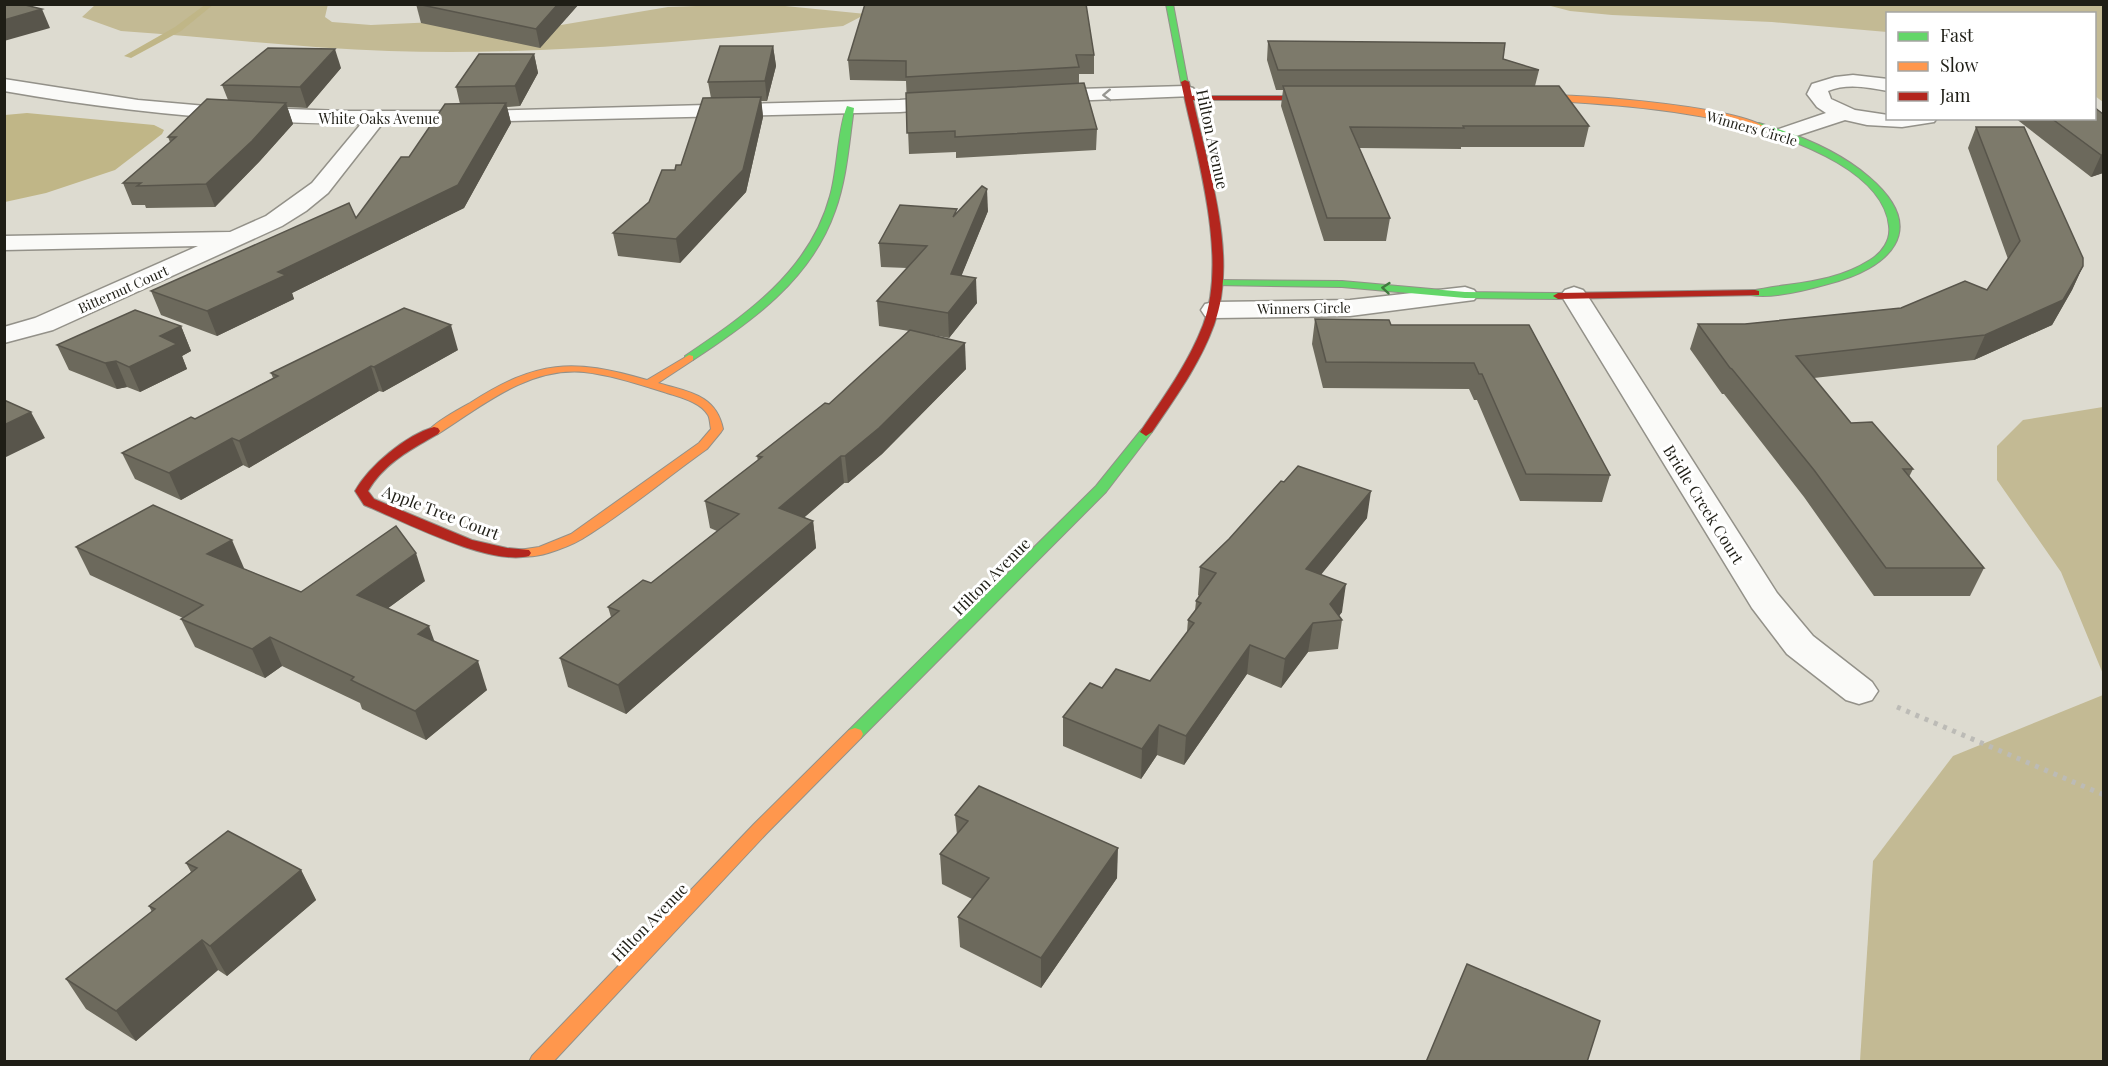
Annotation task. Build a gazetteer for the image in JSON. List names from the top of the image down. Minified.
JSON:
{"streets":{"street":["White Oaks Avenue","Winners Circle","Hilton Avenue","Bitternut Court","Bridle Creek Court","Apple Tree Court"]},"crossings":[["White Oaks Avenue","Bitternut Court"],["Winners Circle","Hilton Avenue"],["Winners Circle","Bridle Creek Court"]],"legend":["Fast","Slow","Jam"]}
